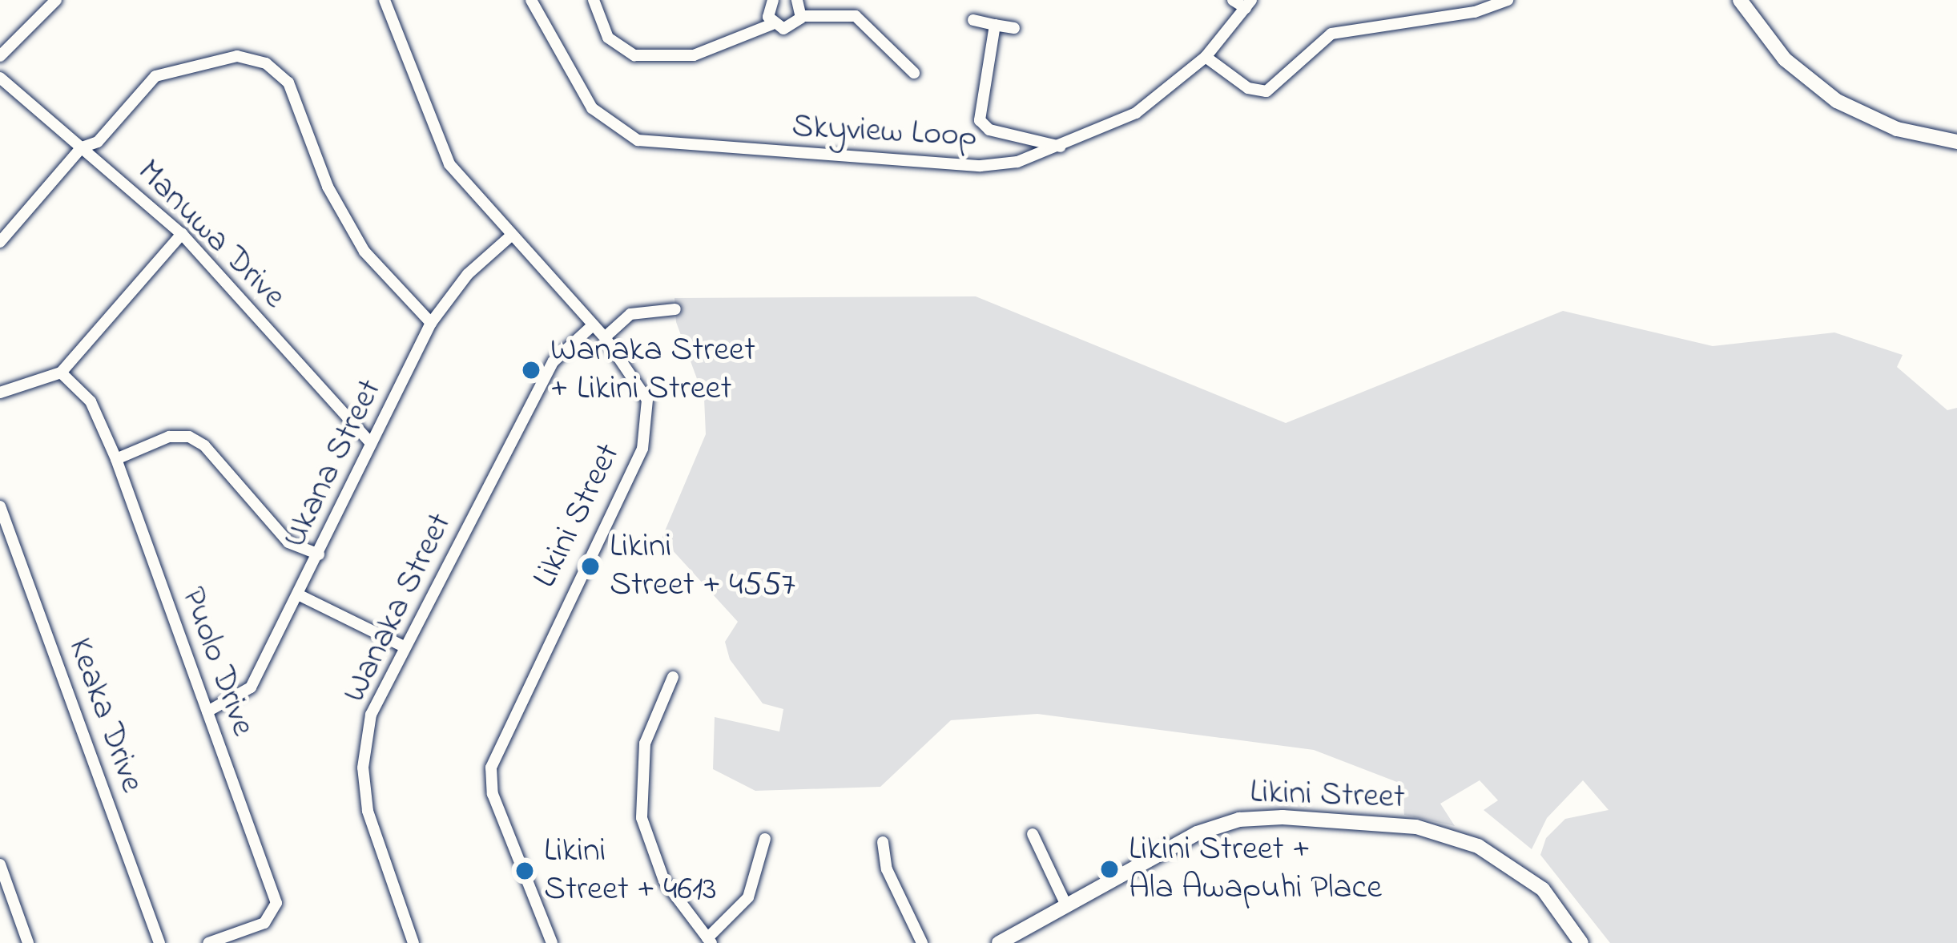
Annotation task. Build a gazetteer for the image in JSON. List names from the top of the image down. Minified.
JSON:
{"streets":{"street":["Skyview Loop","Manuwa Drive","Ukana Street","Likini Street","Wanaka Street","Puolo Drive","Keaka Drive"]},"crossings":[["Manuwa Drive","Ukana Street"],["Ukana Street","Likini Street"],["Ukana Street","Puolo Drive"],["Likini Street","Wanaka Street"]],"places":["Wanaka Street + Likini Street","Likini Street + 4557","Likini Street + Ala Awapuhi Place","Likini Street + 4613"]}
